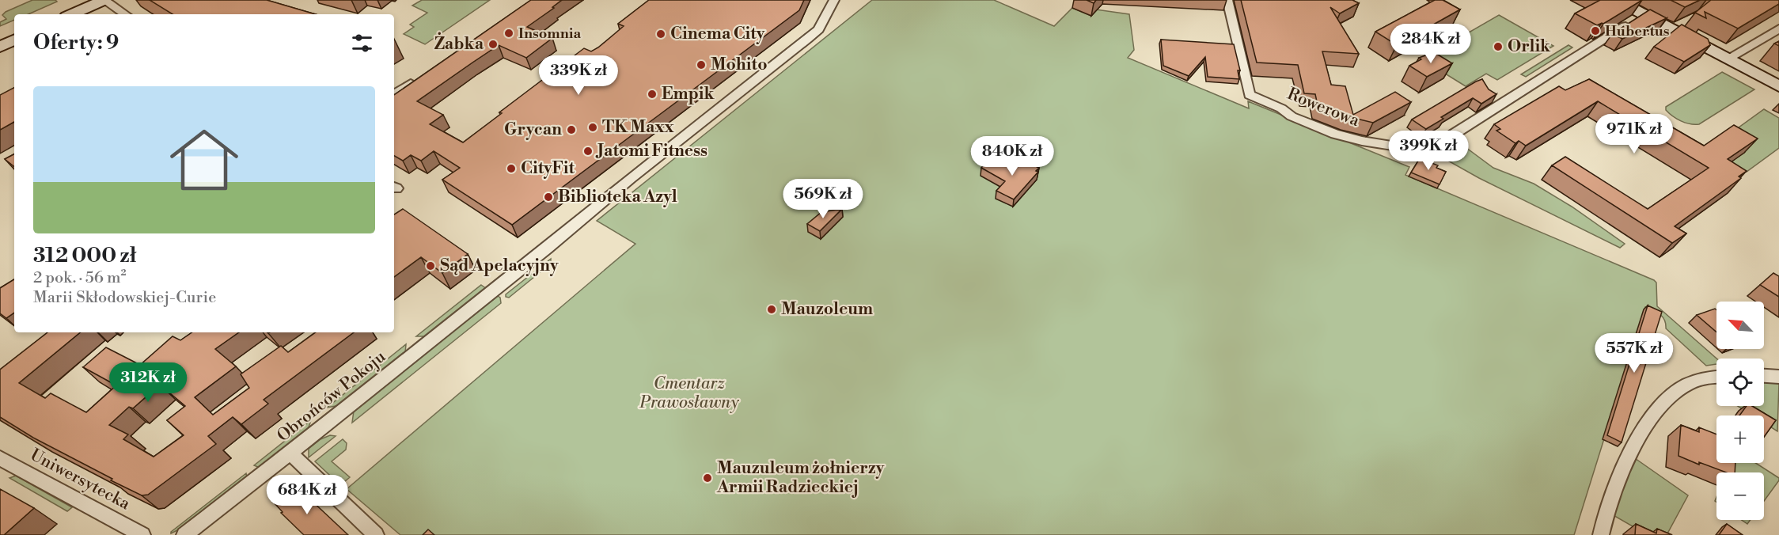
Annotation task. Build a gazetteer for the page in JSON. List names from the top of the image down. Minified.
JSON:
{"streets":{"street":["Rowerowa","Obrońców Pokoju","Uniwersytecka"]},"parks":["Cmentarz Prawosławny"],"places":["Hubertus","Insomnia","Cinema City","Żabka","Orlik","Mohito","Empik","TK Maxx","Grycan","Jatomi Fitness","CityFit","Biblioteka Azyl","Sąd Apelacyjny","Mauzoleum","Mauzuleum żołnierzy Armii Radzieckiej"],"north":"top left","page":{"heading":"Oferty: 9","price":["284K zł","339K zł","971K zł","399K zł","840K zł","569K zł","557K zł","312K zł","684K zł"],"list":[{"name":"312 000 zł","note":"2 pok. · 56 m² · Marii Skłodowskiej-Curie"}],"map_buttons":["+","−"]}}
